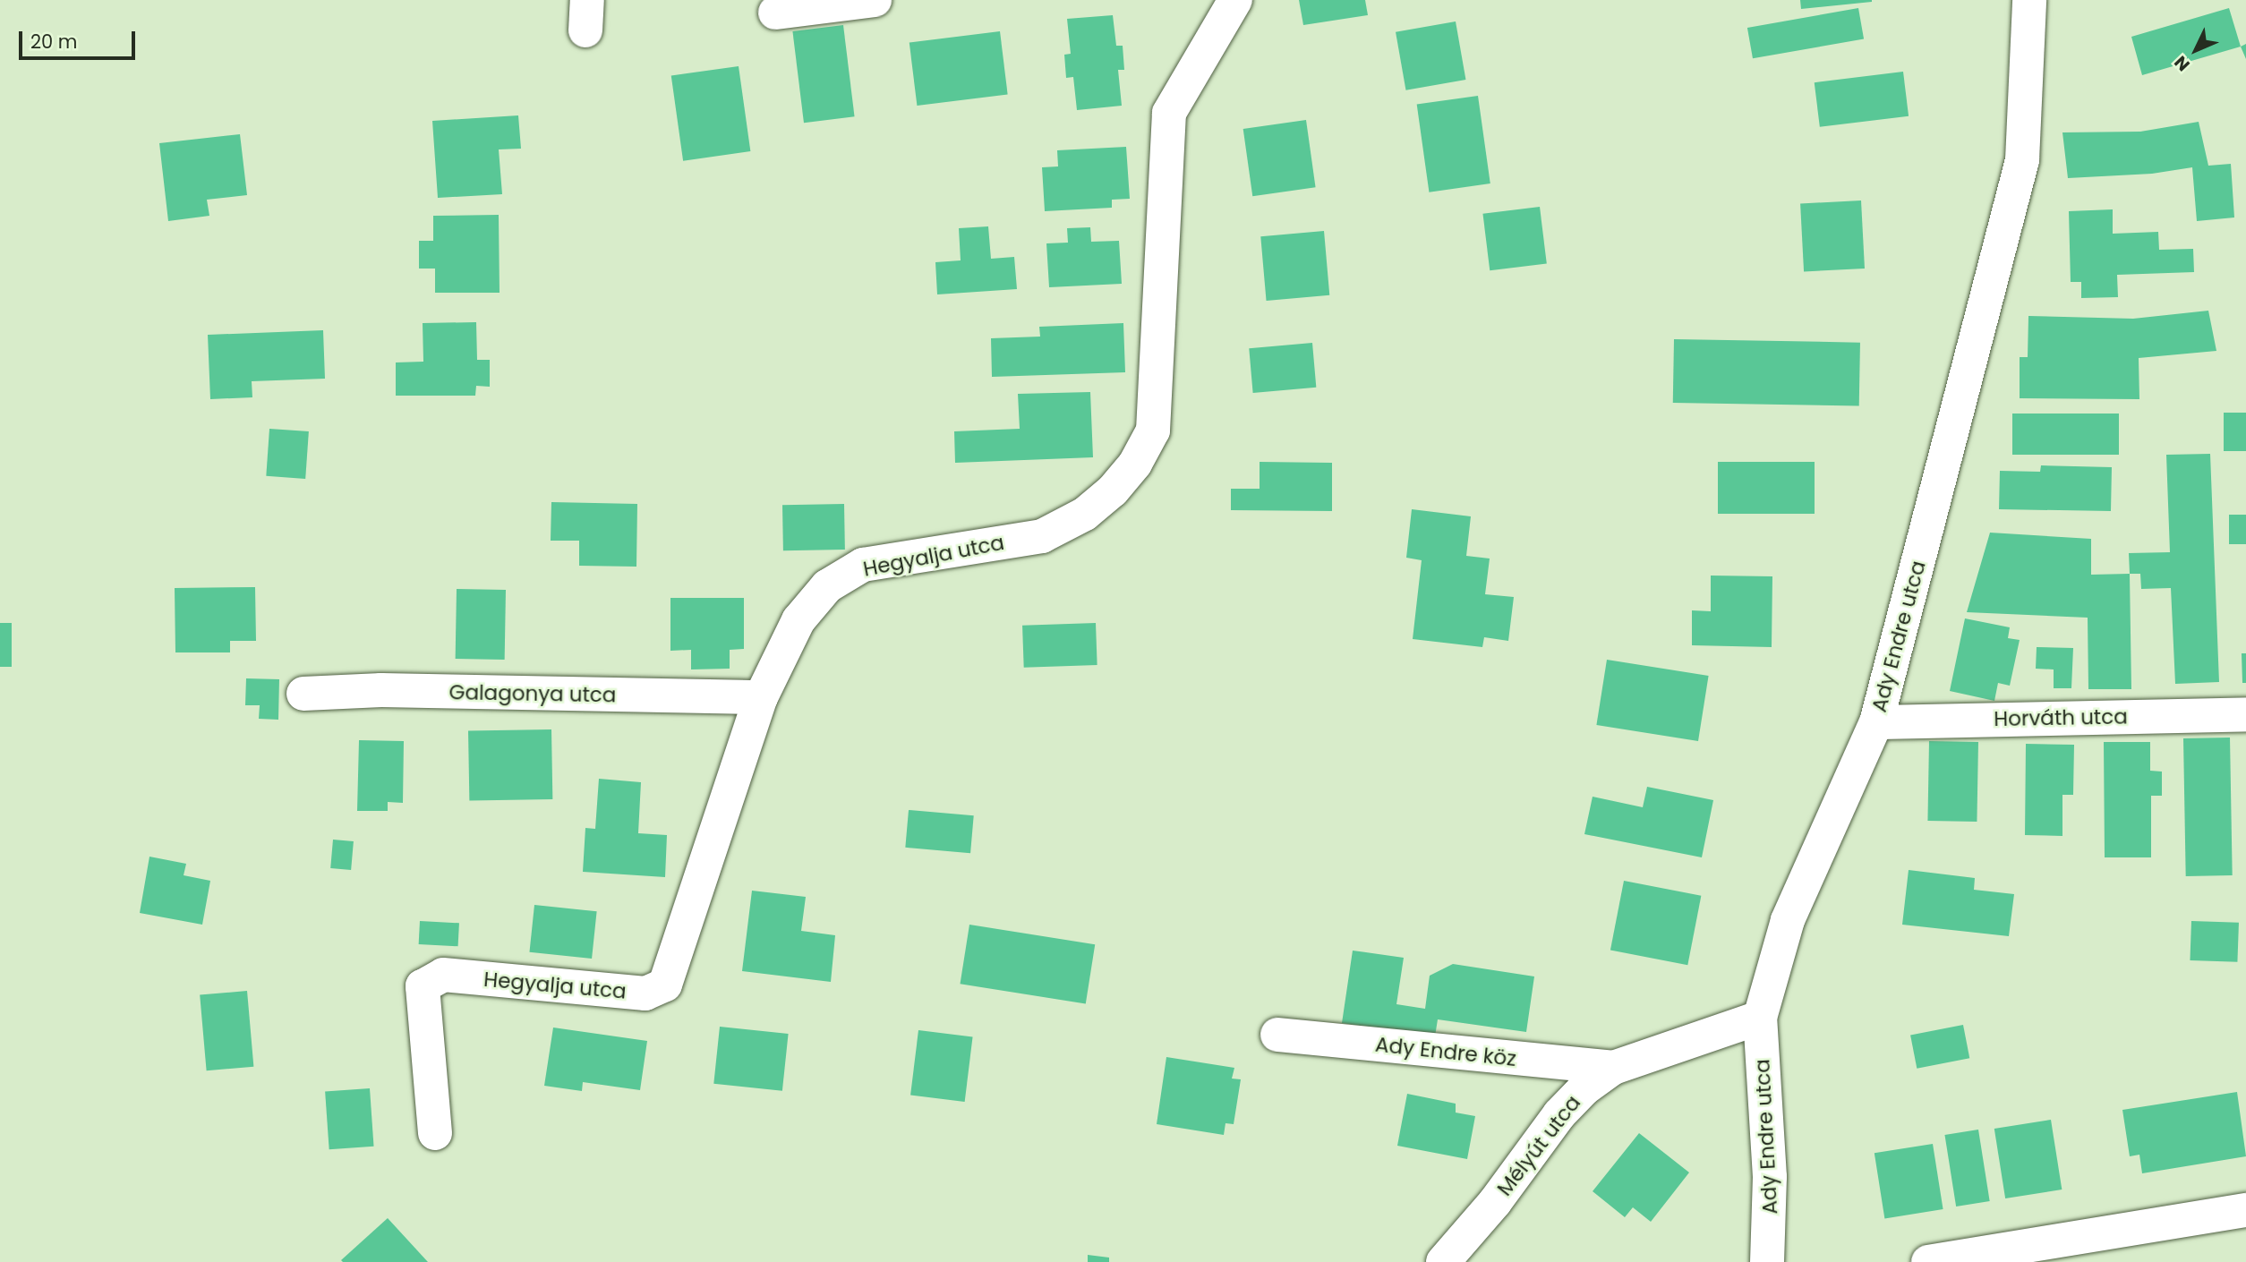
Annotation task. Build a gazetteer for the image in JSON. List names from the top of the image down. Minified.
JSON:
{"streets":{"street":["Hegyalja utca","Ady Endre utca","Galagonya utca","Horváth utca","Ady Endre köz","Mélyút utca"]},"crossings":[["Hegyalja utca","Galagonya utca"],["Ady Endre utca","Horváth utca"],["Ady Endre utca","Mélyút utca"],["Ady Endre köz","Mélyút utca"]],"scale_bar":"20 m","north":"bottom left"}
